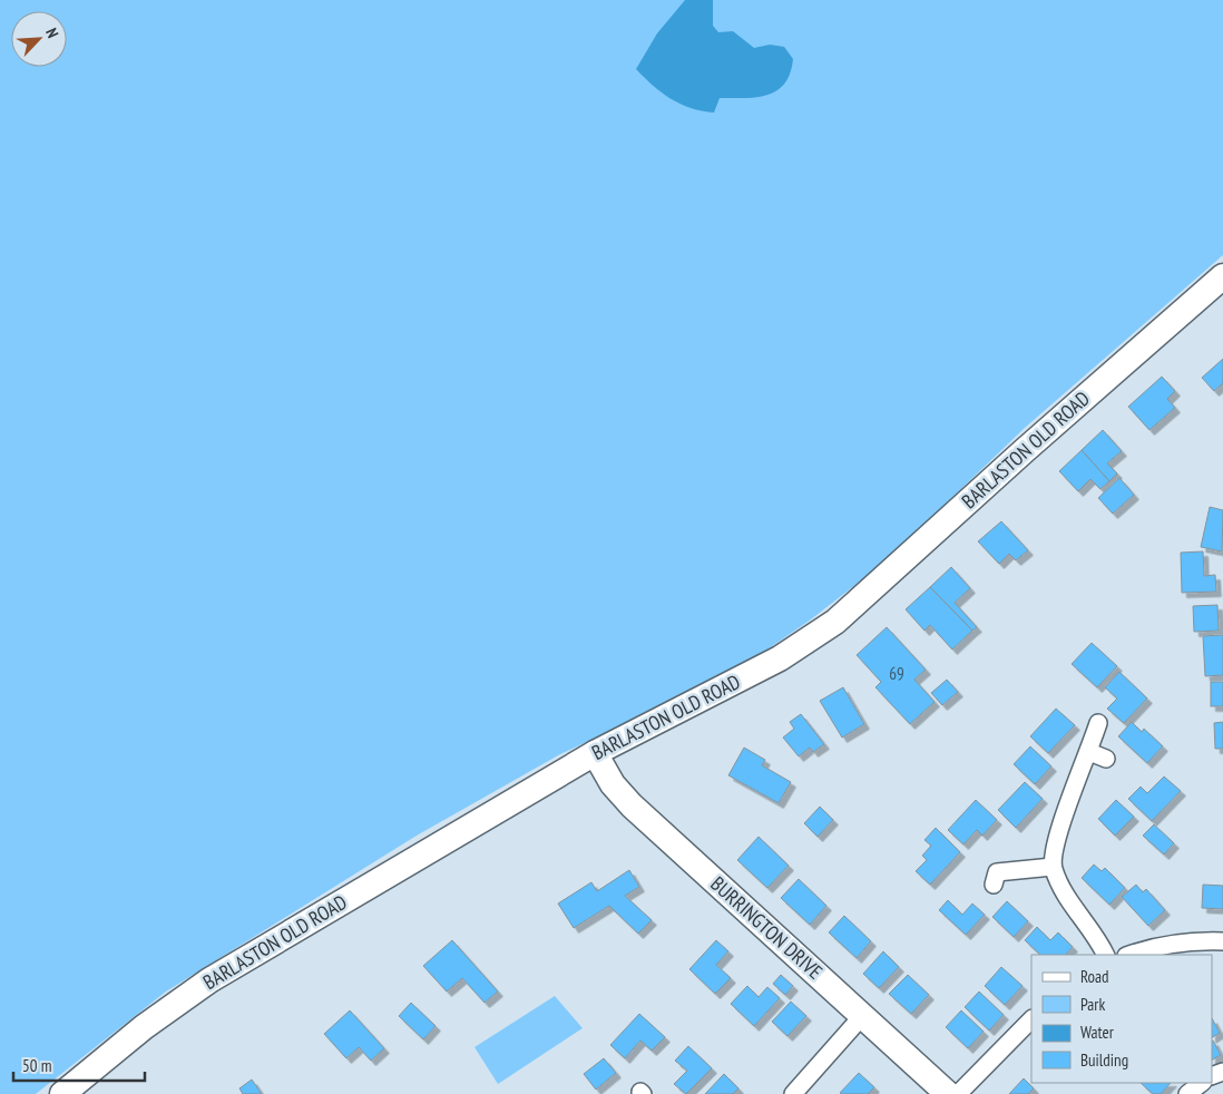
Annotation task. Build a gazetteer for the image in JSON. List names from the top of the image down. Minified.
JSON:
{"streets":{"street":["BARLASTON OLD ROAD","BURRINGTON DRIVE"]},"crossings":[["BARLASTON OLD ROAD","BURRINGTON DRIVE"]],"house_numbers":["69"],"legend":["Road","Park","Water","Building"],"scale_bar":"50 m","north":"top right"}
